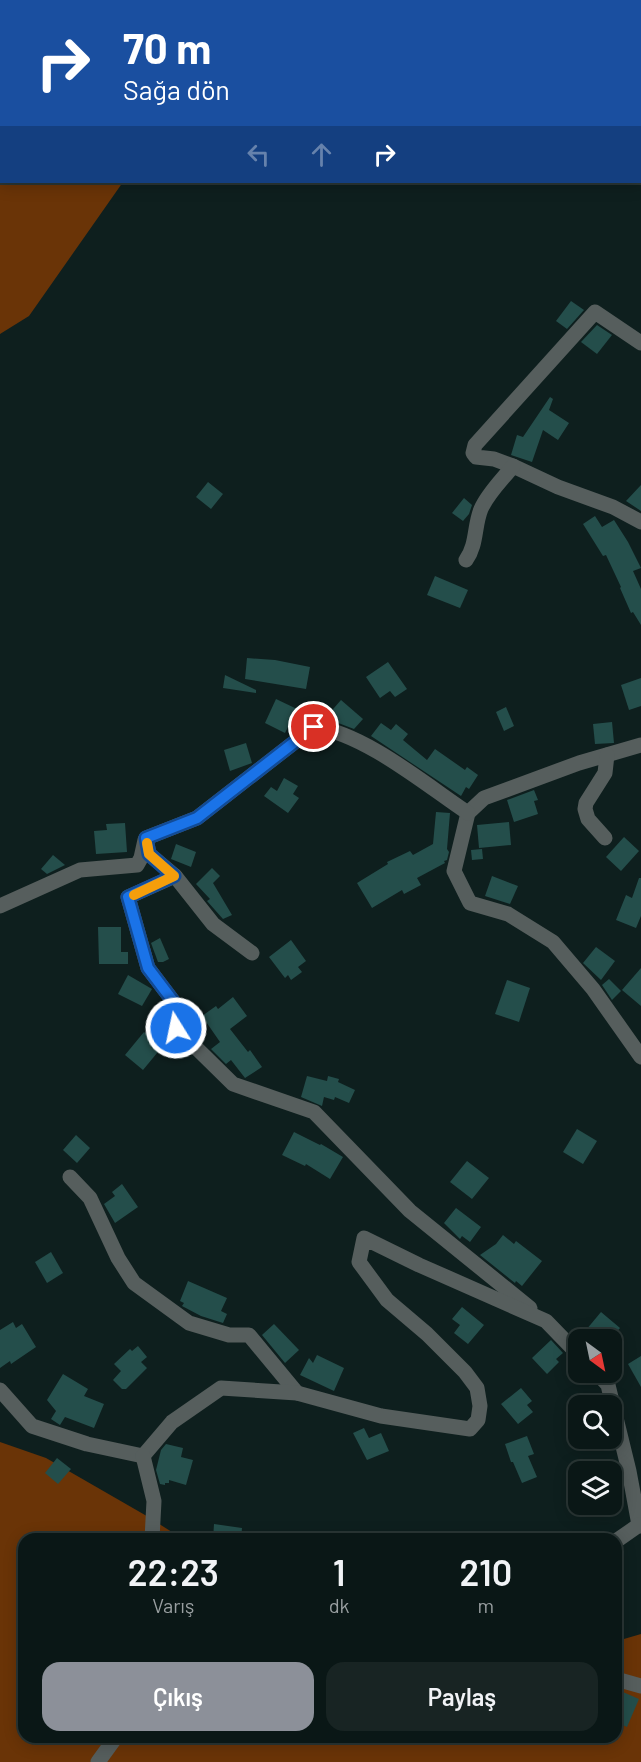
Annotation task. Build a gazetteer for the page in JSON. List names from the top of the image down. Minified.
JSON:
{"north":"bottom right","page":{"turn":["70 m","Sağa dön"],"eta":["22:23","Varış","1","dk","210","m"],"buttons":["Çıkış","Paylaş"]}}
